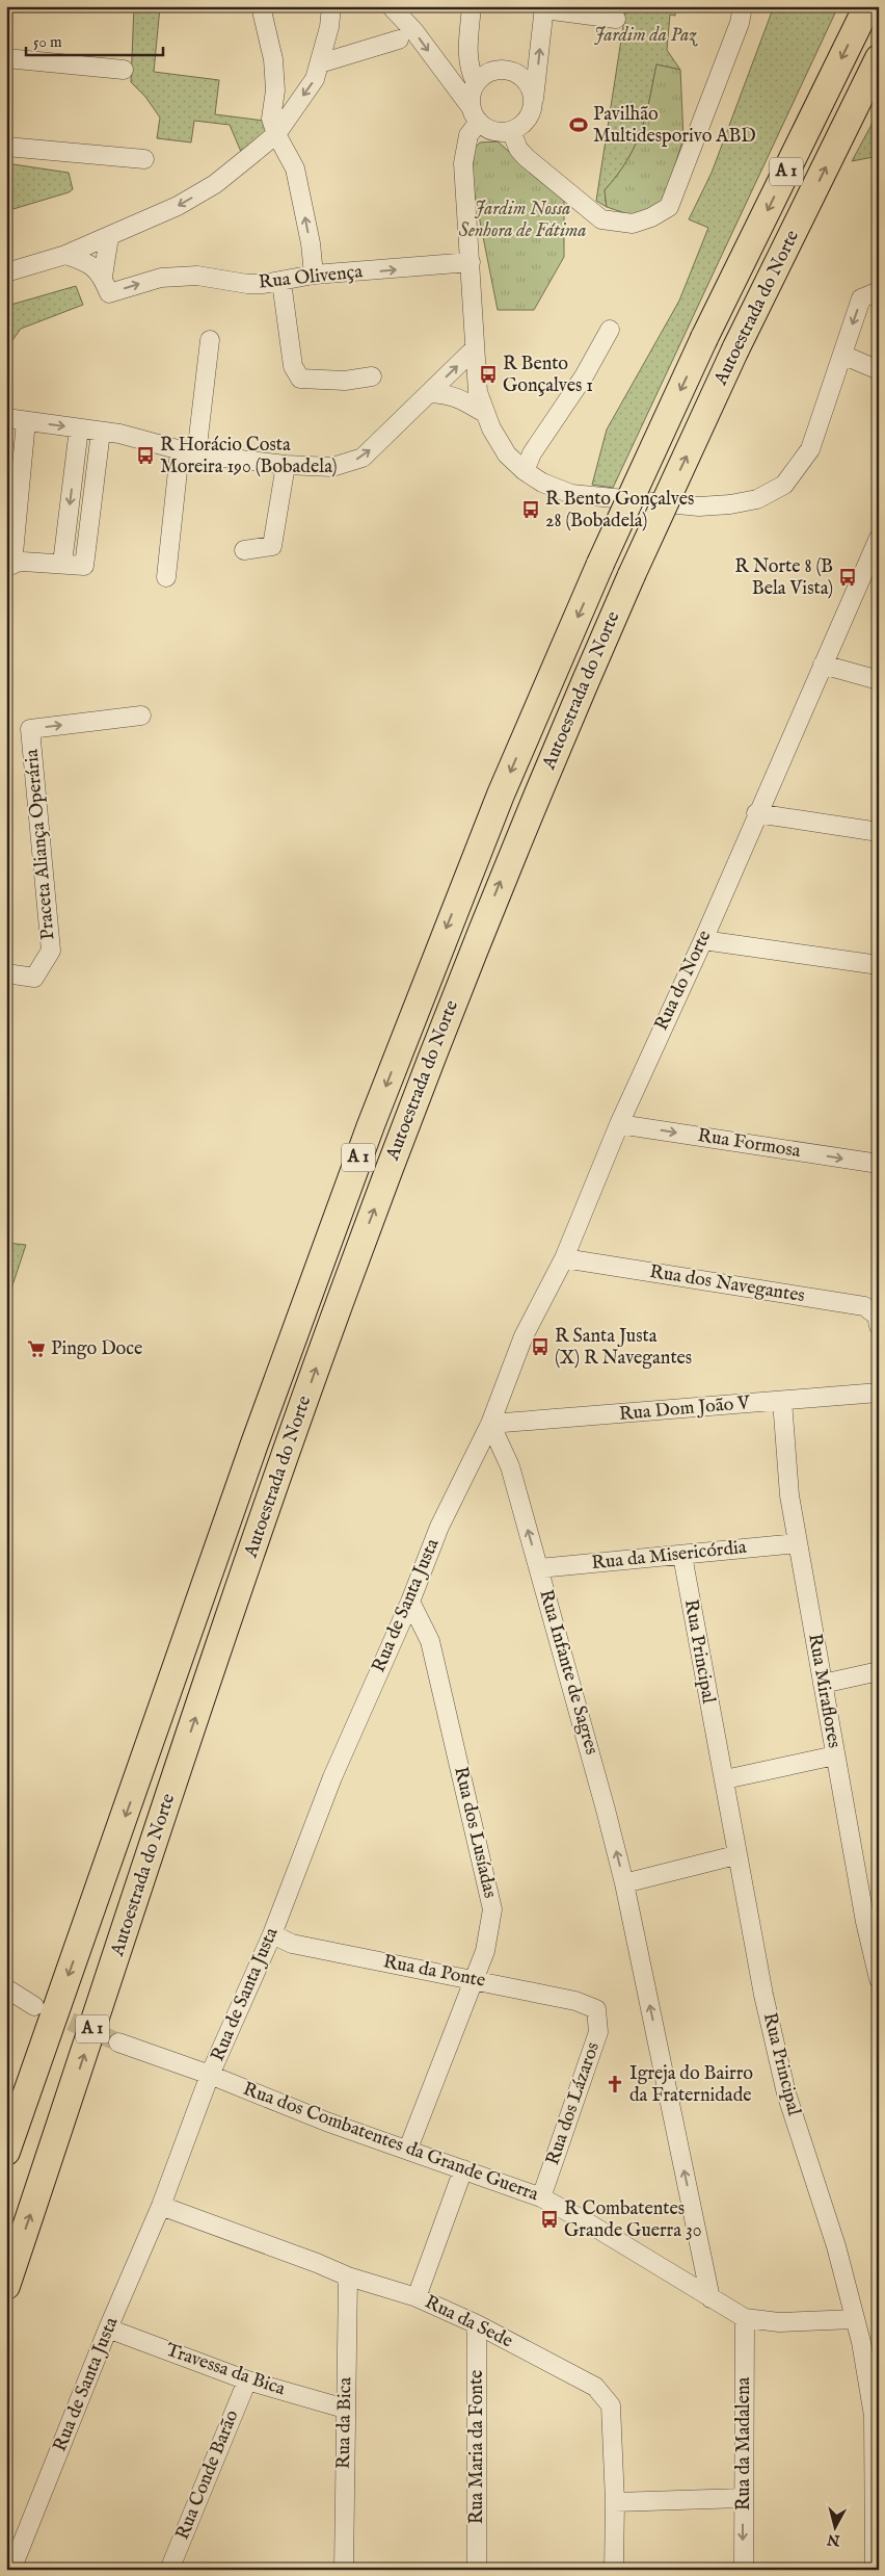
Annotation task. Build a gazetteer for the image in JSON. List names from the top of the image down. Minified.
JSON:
{"streets":{"highway":["A 1","Autoestrada do Norte"],"street":["Rua Olivença","Praceta Aliança Operária","Rua do Norte","Rua Formosa","Rua dos Navegantes","Rua Dom João V","Rua da Misericórdia","Rua de Santa Justa","Rua Principal","Rua Infante de Sagres","Rua Miraflores","Rua dos Lusíadas","Rua da Ponte","Rua dos Lázaros","Rua dos Combatentes da Grande Guerra","Rua da Sede","Travessa da Bica","Rua da Bica","Rua da Madalena","Rua Maria da Fonte","Rua Conde Barão"]},"crossings":[["Rua do Norte","Rua Formosa"],["Rua do Norte","Rua dos Navegantes"],["Rua do Norte","Rua Dom João V"],["Rua do Norte","Rua de Santa Justa"],["Rua do Norte","Rua Infante de Sagres"],["Rua Dom João V","Rua de Santa Justa"],["Rua Dom João V","Rua Infante de Sagres"],["Rua Dom João V","Rua Miraflores"],["Rua da Misericórdia","Rua Principal"],["Rua da Misericórdia","Rua Infante de Sagres"],["Rua da Misericórdia","Rua Miraflores"],["Rua de Santa Justa","Rua Infante de Sagres"],["Rua de Santa Justa","Rua dos Lusíadas"],["Rua de Santa Justa","Rua da Ponte"],["Rua de Santa Justa","Rua dos Combatentes da Grande Guerra"],["Rua de Santa Justa","Rua da Sede"],["Rua de Santa Justa","Travessa da Bica"],["Rua Principal","Rua dos Combatentes da Grande Guerra"],["Rua Infante de Sagres","Rua dos Combatentes da Grande Guerra"],["Rua dos Lusíadas","Rua da Ponte"],["Rua dos Lusíadas","Rua dos Combatentes da Grande Guerra"],["Rua da Ponte","Rua dos Lázaros"],["Rua dos Lázaros","Rua dos Combatentes da Grande Guerra"],["Rua dos Combatentes da Grande Guerra","Rua da Madalena"],["Rua da Sede","Rua da Bica"],["Rua da Sede","Rua Maria da Fonte"],["Travessa da Bica","Rua da Bica"],["Travessa da Bica","Rua Conde Barão"]],"one_way":["Rua Formosa","Rua Infante de Sagres"],"parks":["Jardim da Paz","Jardim Nossa Senhora de Fátima"],"places":{"sports":["Pavilhão Multidesporivo ABD"],"bus stop":["R Bento Gonçalves 1","R Horácio Costa Moreira 190 (Bobadela)","R Bento Gonçalves 28 (Bobadela)","R Norte 8 (B Bela Vista)","R Santa Justa (X) R Navegantes","R Combatentes Grande Guerra 30"],"supermarket":["Pingo Doce"],"church":["Igreja do Bairro da Fraternidade"]},"scale_bar":"50 m","north":"bottom"}
